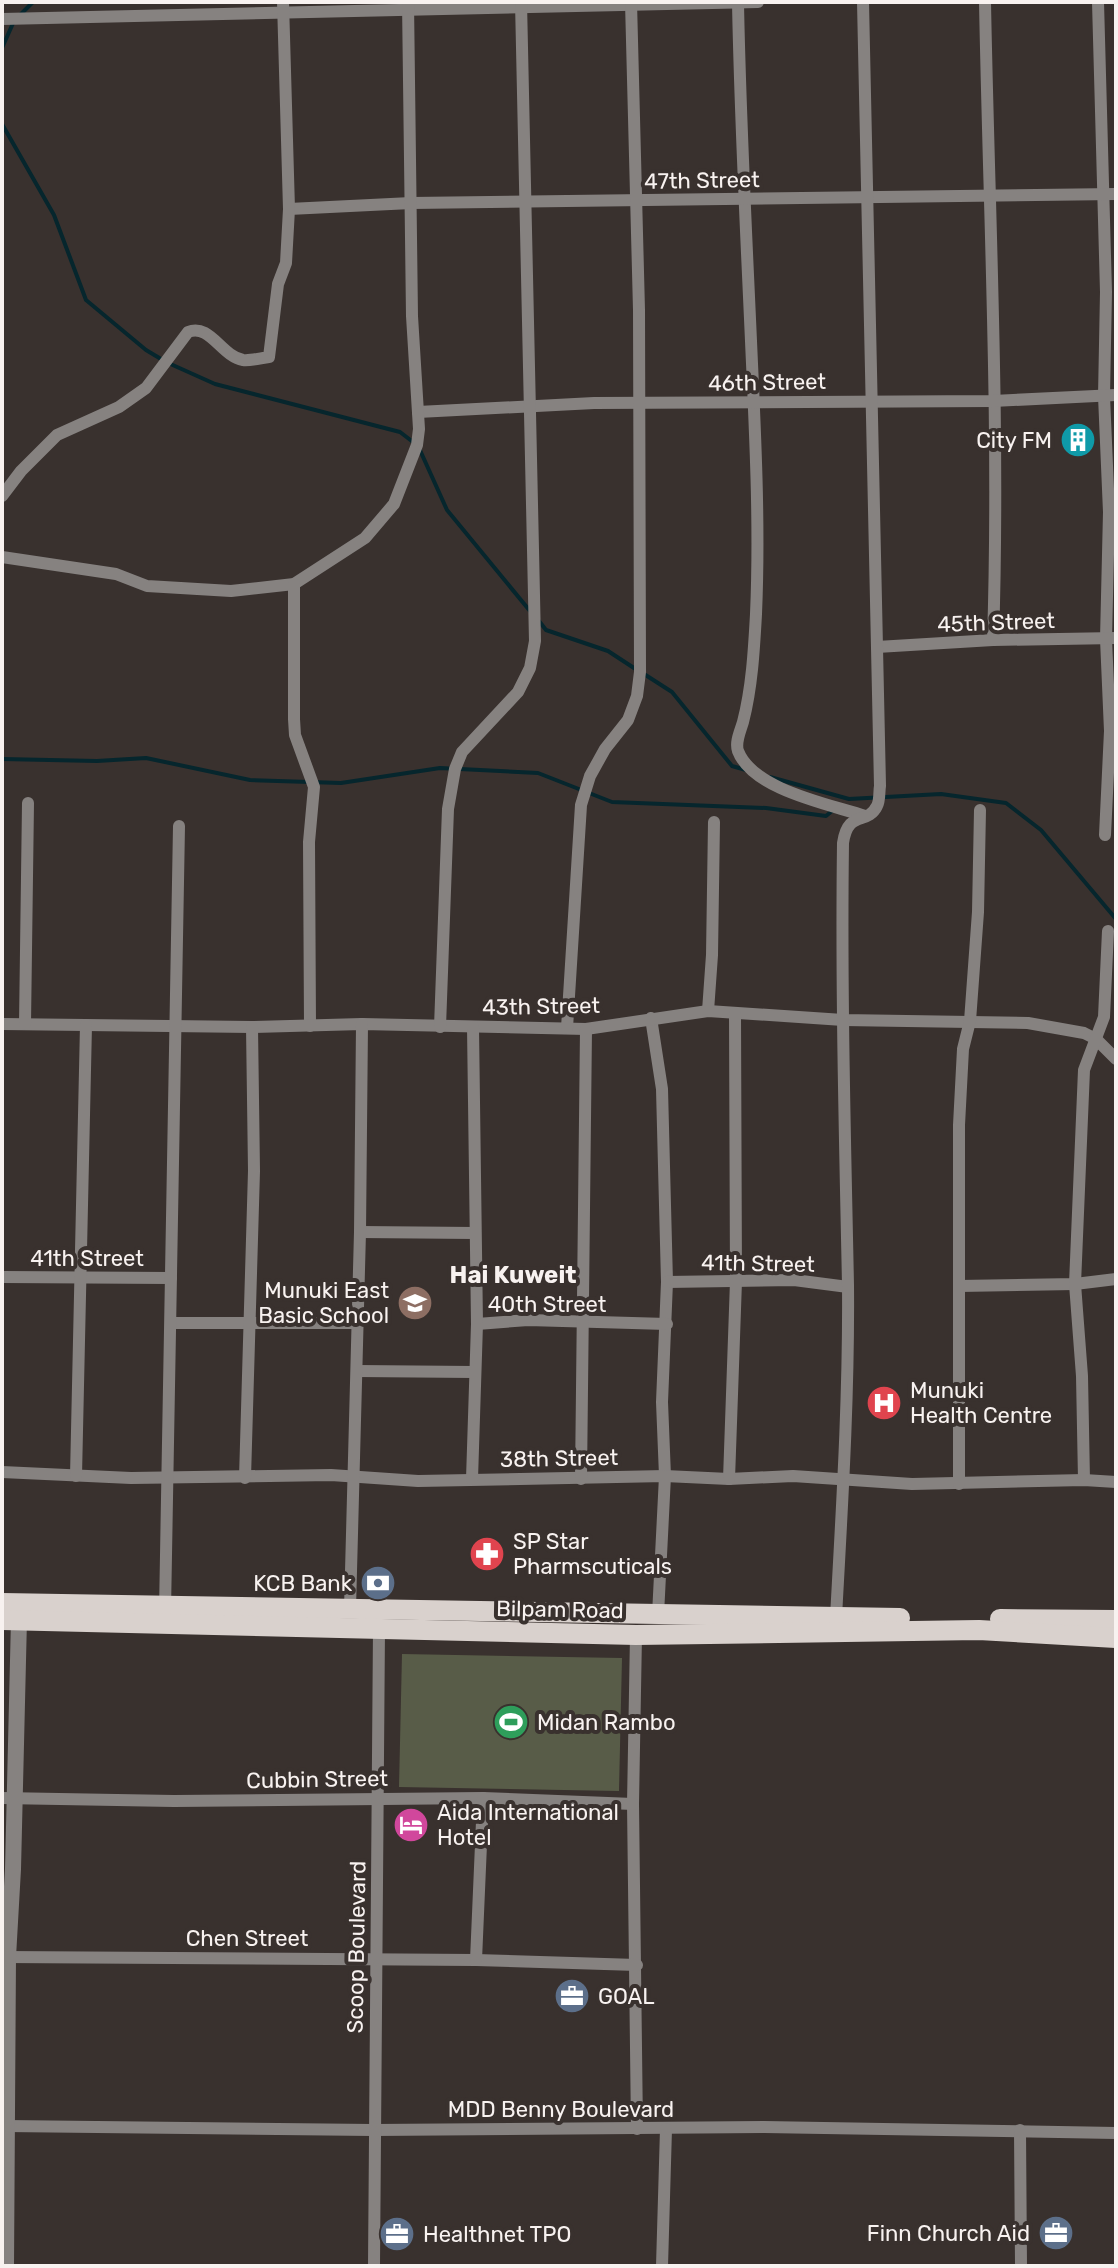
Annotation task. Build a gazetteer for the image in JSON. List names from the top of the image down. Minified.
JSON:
{"streets":{"main road":["Bilpam Road"],"street":["47th Street","46th Street","45th Street","43th Street","41th Street","40th Street","38th Street","Cubbin Street","Chen Street","Scoop Boulevard","MDD Benny Boulevard"]},"crossings":[["Bilpam Road","Scoop Boulevard"],["Cubbin Street","Scoop Boulevard"],["Chen Street","Scoop Boulevard"],["Scoop Boulevard","MDD Benny Boulevard"]],"districts":["Hai Kuweit"],"places":{"building":["City FM"],"school or university":["Munuki East Basic School"],"hospital":["Munuki Health Centre"],"pharmacy":["SP Star Pharmscuticals"],"bank":["KCB Bank"],"sports":["Midan Rambo"],"hotel":["Aida International Hotel"],"office":["GOAL","Finn Church Aid","Healthnet TPO"]}}
